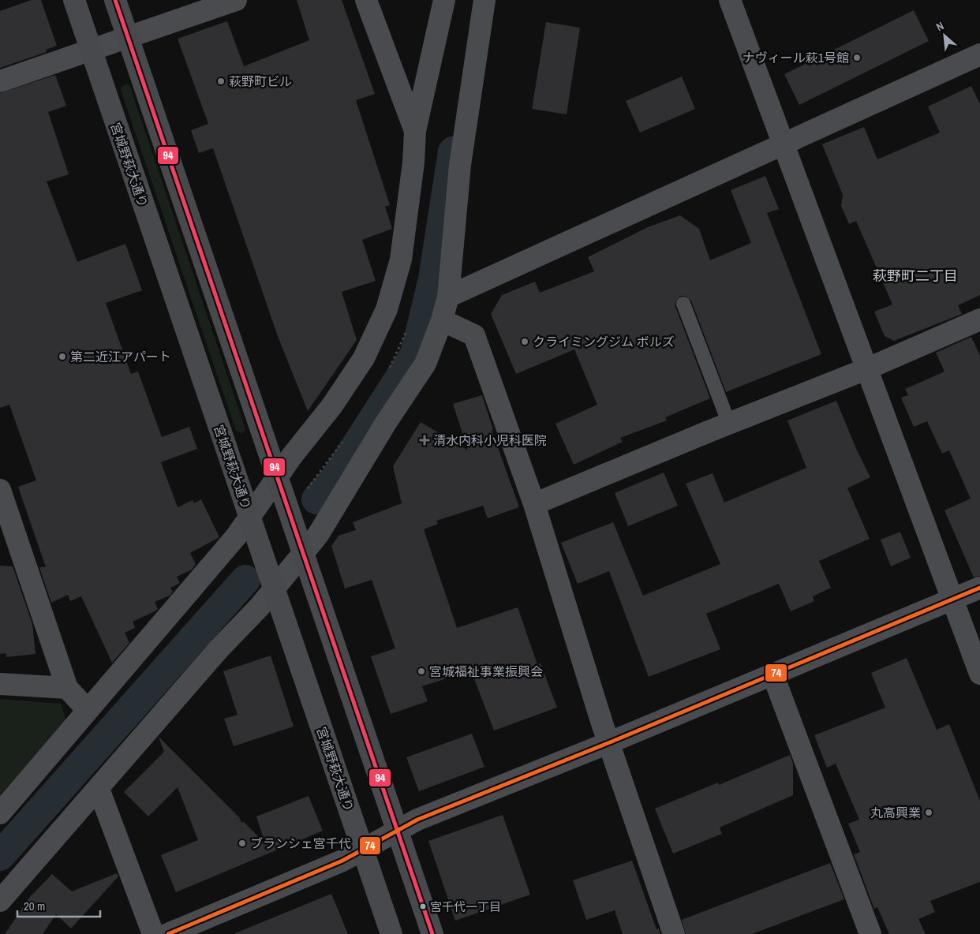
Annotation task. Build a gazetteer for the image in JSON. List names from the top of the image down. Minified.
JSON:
{"streets":{"street":["宮城野萩大通り"]},"districts":["萩野町二丁目"],"places":{"other":["ナヴィール萩1号館","萩野町ビル","クライミングジム ボルズ","第二近江アパート","宮城福祉事業振興会","丸高興業","ブランシェ宮千代","宮千代一丁目"],"health":["清水内科小児科医院"]},"lines":["transit line 94","transit line 74"],"scale_bar":"20 m","north":"top left"}
